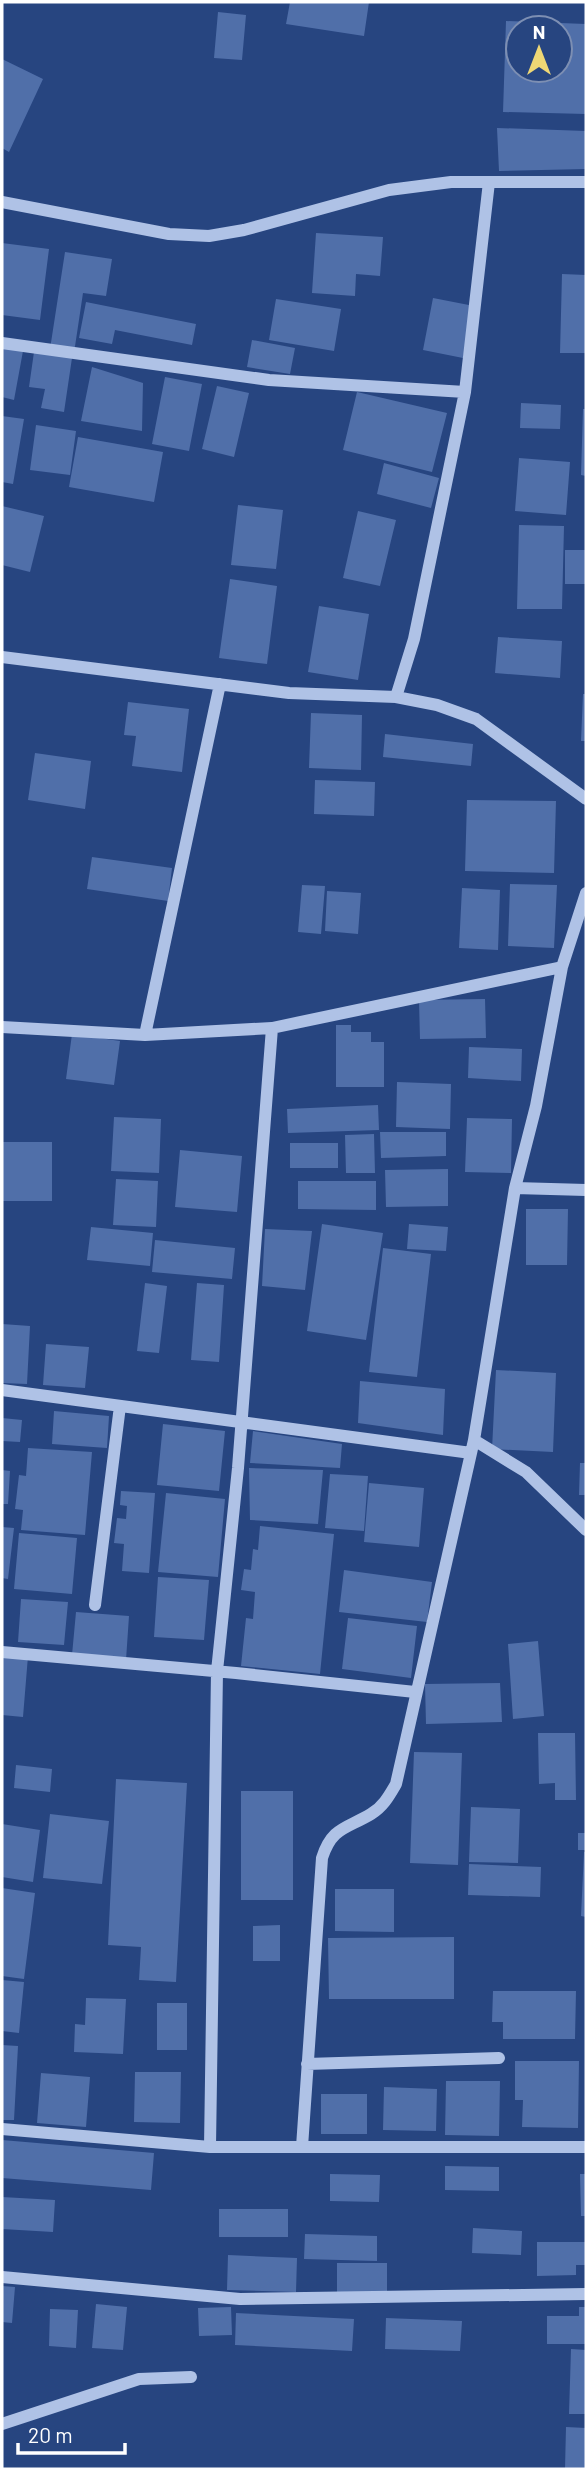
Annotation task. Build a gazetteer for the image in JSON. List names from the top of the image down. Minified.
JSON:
{"scale_bar":"20 m","north":"top"}
